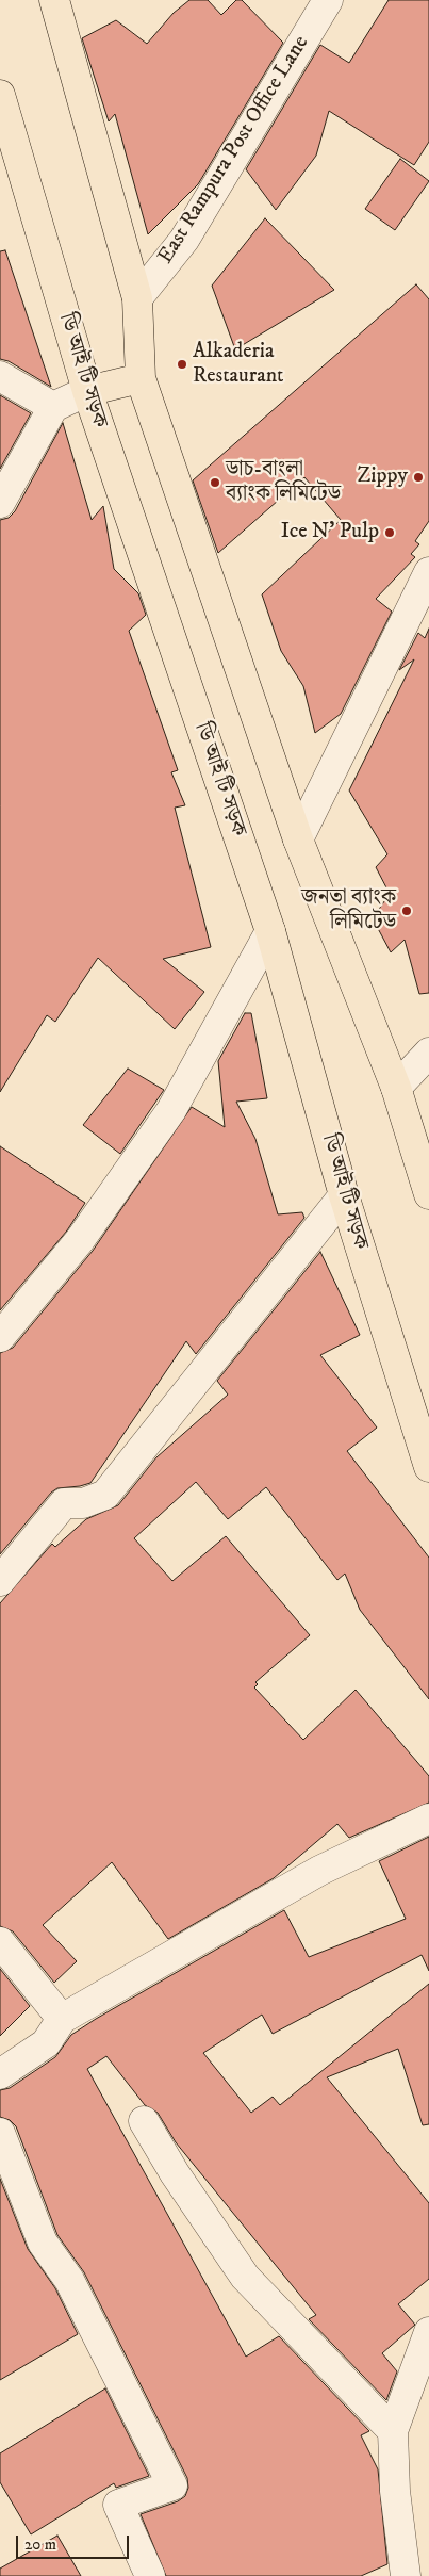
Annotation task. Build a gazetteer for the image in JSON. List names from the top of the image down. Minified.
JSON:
{"streets":{"main road":["ডি আই টি সড়ক"],"street":["East Rampura Post Office Lane"]},"places":["Alkaderia Restaurant","Zippy","ডাচ-বাংলা ব্যাংক লিমিটেড","Ice N' Pulp","জনতা ব্যাংক লিমিটেড"],"scale_bar":"20 m"}
